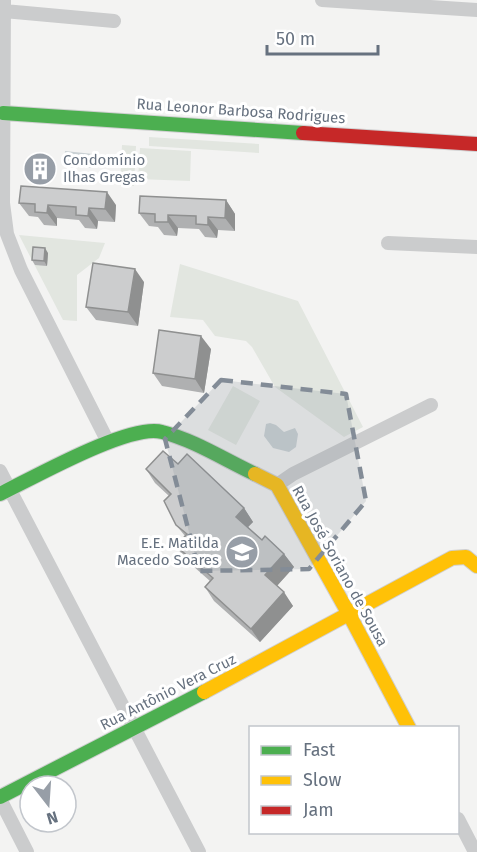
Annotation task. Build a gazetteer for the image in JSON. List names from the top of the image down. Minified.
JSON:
{"streets":{"street":["Rua Leonor Barbosa Rodrigues","Rua José Soriano de Sousa","Rua Antônio Vera Cruz"]},"crossings":[["Rua José Soriano de Sousa","Rua Antônio Vera Cruz"]],"places":{"building":["Condomínio Ilhas Gregas"],"school or university":["E.E. Matilda Macedo Soares"]},"legend":["Fast","Slow","Jam"],"scale_bar":"50 m","north":"bottom"}
